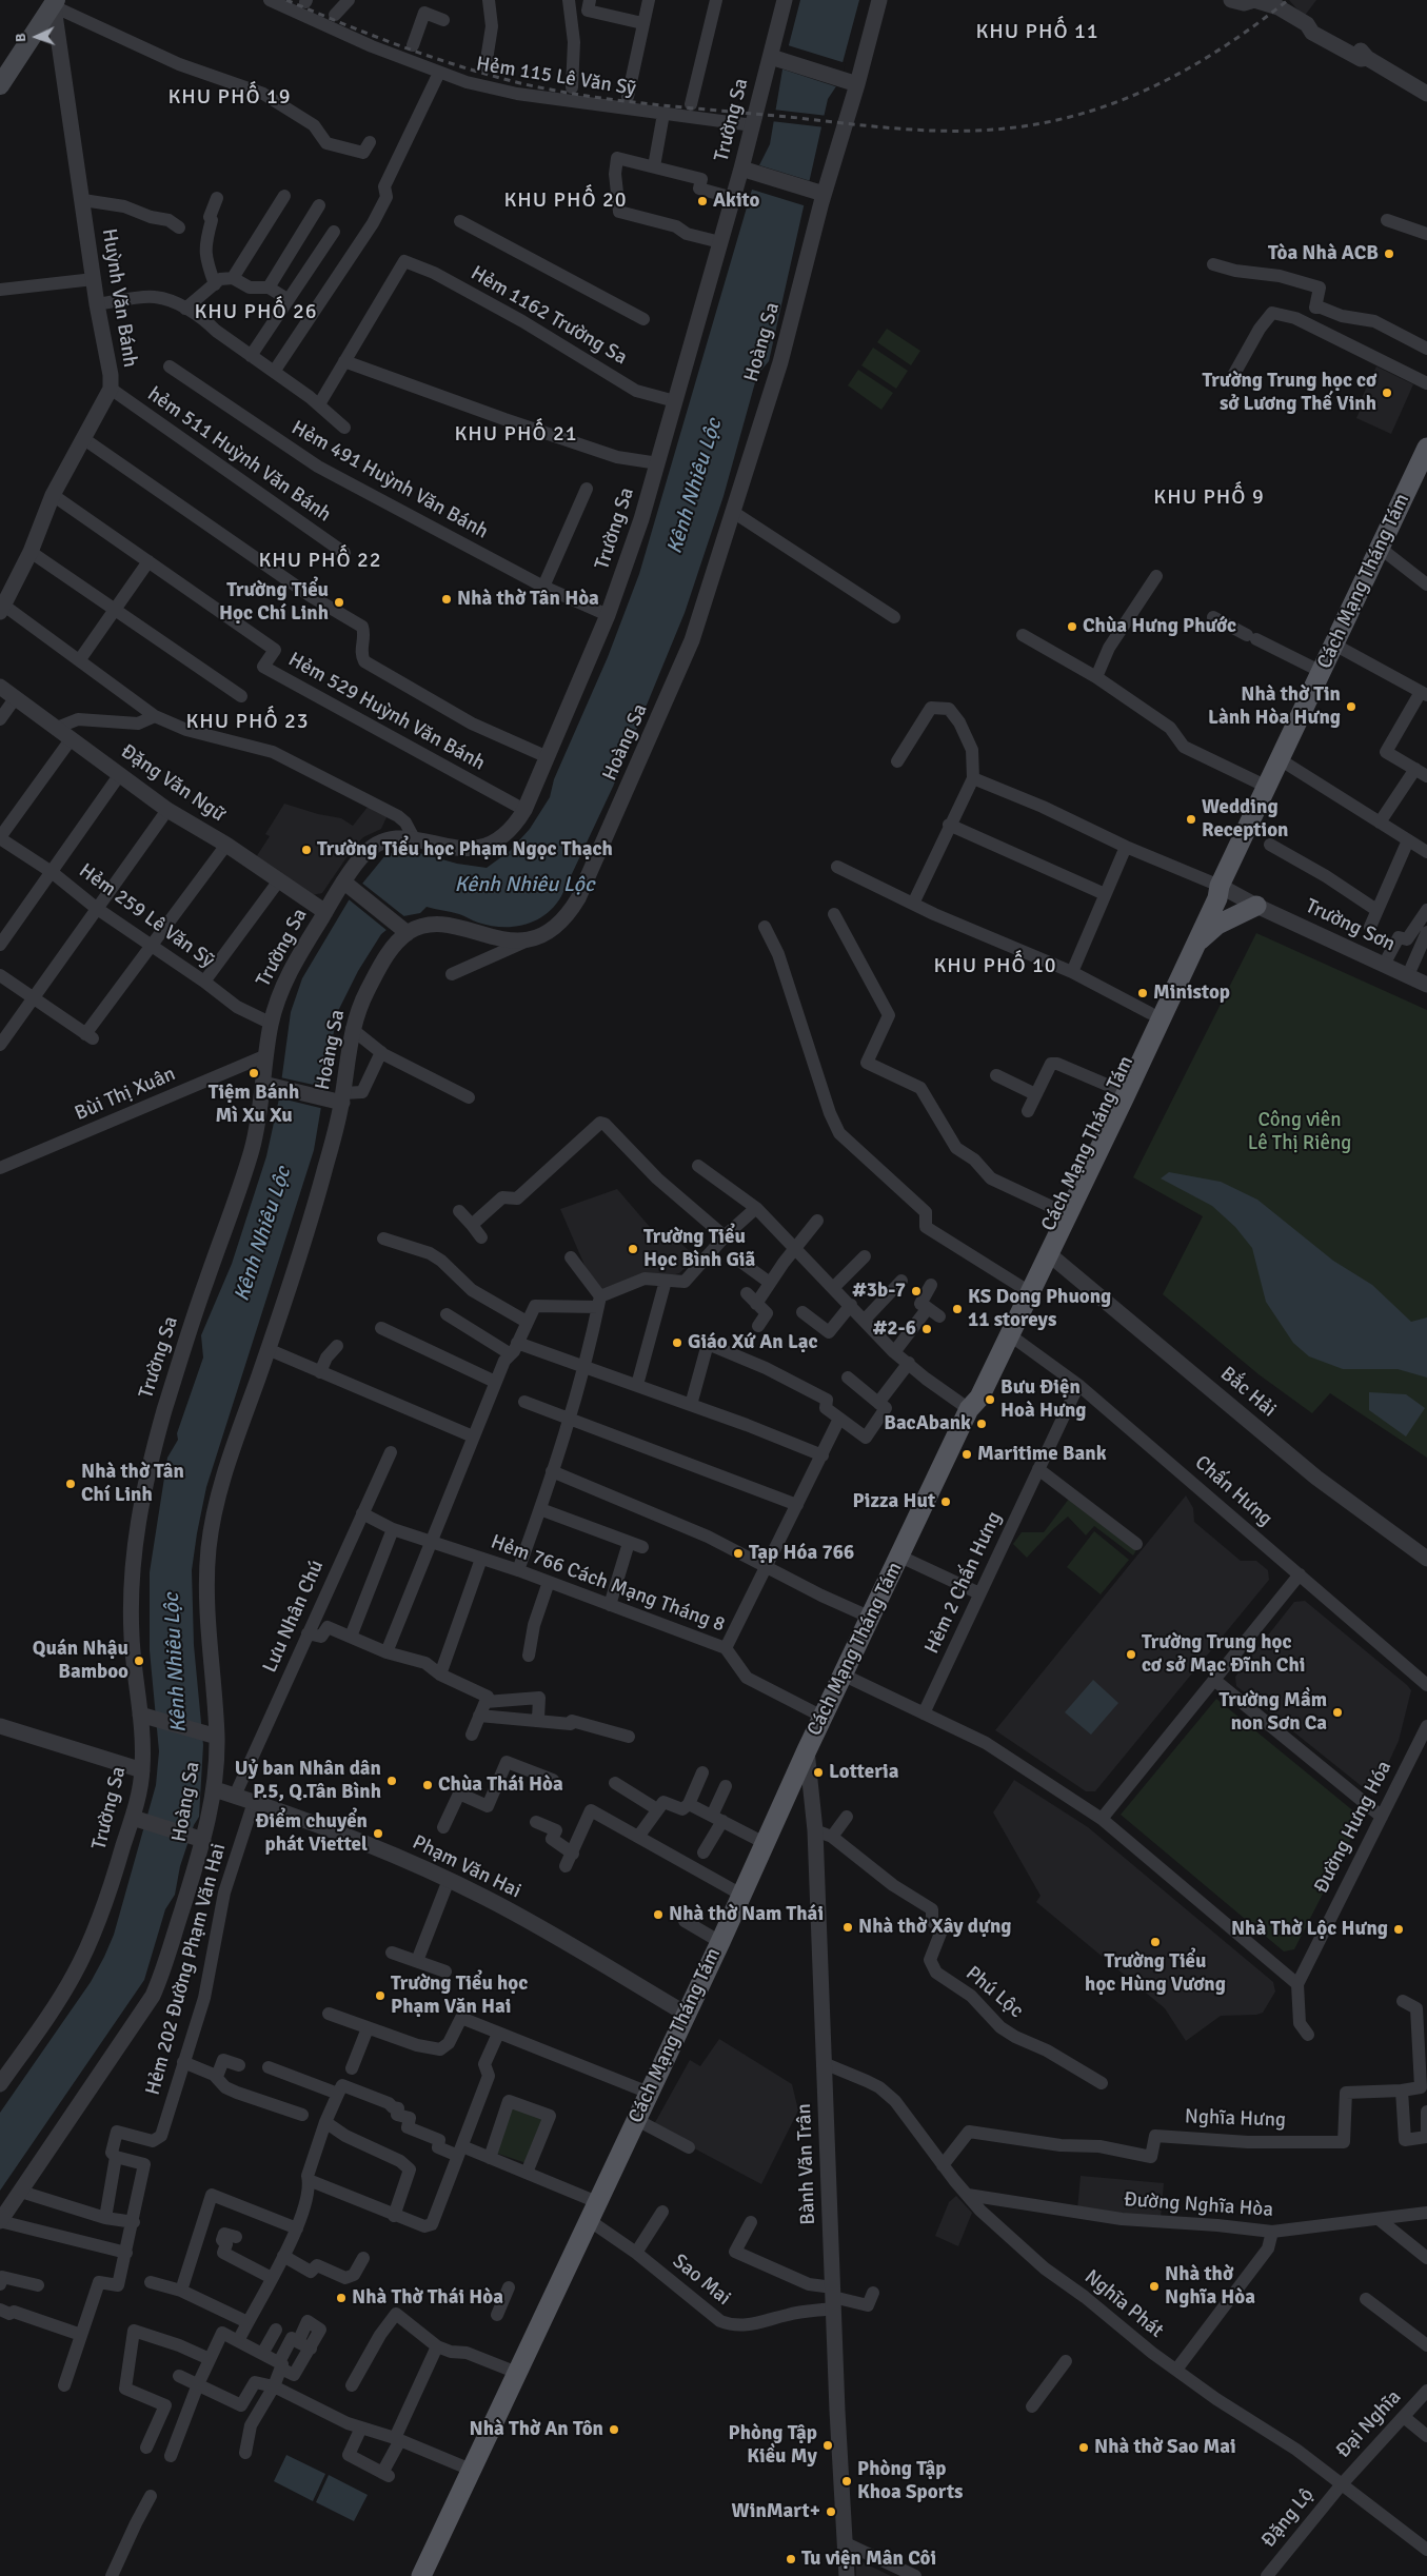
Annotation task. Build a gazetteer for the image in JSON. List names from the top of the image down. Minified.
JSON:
{"streets":{"main road":["Cách Mạng Tháng Tám"],"street":["Hẻm 115 Lê Văn Sỹ","Trường Sa","Huỳnh Văn Bánh","Hẻm 1162 Trường Sa","Hoàng Sa","hẻm 511 Huỳnh Văn Bánh","Hẻm 491 Huỳnh Văn Bánh","Hẻm 529 Huỳnh Văn Bánh","Đặng Văn Ngữ","Hẻm 259 Lê Văn Sỹ","Trường Sơn","Bùi Thị Xuân","Bắc Hải","Chấn Hưng","Hẻm 2 Chấn Hưng","Hẻm 766 Cách Mạng Tháng 8","Lưu Nhân Chú","Đường Hưng Hóa","Phạm Văn Hai","Hẻm 202 Đường Phạm Văn Hai","Phú Lộc","Nghĩa Hưng","Bành Văn Trân","Đường Nghĩa Hòa","Sao Mai","Nghĩa Phát","Đại Nghĩa","Đặng Lộ"]},"crossings":[["Hẻm 115 Lê Văn Sỹ","Trường Sa"],["Trường Sa","Hẻm 1162 Trường Sa"],["Trường Sa","Hẻm 491 Huỳnh Văn Bánh"],["Trường Sa","Hẻm 529 Huỳnh Văn Bánh"],["Trường Sa","Đặng Văn Ngữ"],["Trường Sa","Hẻm 259 Lê Văn Sỹ"],["Trường Sa","Bùi Thị Xuân"],["Huỳnh Văn Bánh","hẻm 511 Huỳnh Văn Bánh"],["Huỳnh Văn Bánh","Hẻm 529 Huỳnh Văn Bánh"],["Hoàng Sa","Phạm Văn Hai"],["Cách Mạng Tháng Tám","Trường Sơn"],["Cách Mạng Tháng Tám","Bắc Hải"],["Cách Mạng Tháng Tám","Chấn Hưng"],["Cách Mạng Tháng Tám","Hẻm 766 Cách Mạng Tháng 8"],["Cách Mạng Tháng Tám","Phạm Văn Hai"],["Cách Mạng Tháng Tám","Bành Văn Trân"],["Cách Mạng Tháng Tám","Sao Mai"],["Chấn Hưng","Hẻm 2 Chấn Hưng"],["Hẻm 766 Cách Mạng Tháng 8","Lưu Nhân Chú"],["Lưu Nhân Chú","Phạm Văn Hai"],["Phạm Văn Hai","Hẻm 202 Đường Phạm Văn Hai"],["Phú Lộc","Bành Văn Trân"],["Nghĩa Hưng","Nghĩa Phát"],["Bành Văn Trân","Sao Mai"],["Bành Văn Trân","Nghĩa Phát"],["Đường Nghĩa Hòa","Nghĩa Phát"],["Nghĩa Phát","Đại Nghĩa"],["Nghĩa Phát","Đặng Lộ"],["Đại Nghĩa","Đặng Lộ"]],"districts":["KHU PHỐ 11","KHU PHỐ 19","KHU PHỐ 20","KHU PHỐ 26","KHU PHỐ 21","KHU PHỐ 9","KHU PHỐ 22","KHU PHỐ 23","KHU PHỐ 10"],"water":["Kênh Nhiêu Lộc"],"parks":["Công viên Lê Thị Riêng"],"places":["Akito","Tòa Nhà ACB","Trường Trung học cơ sở Lương Thế Vinh","Nhà thờ Tân Hòa","Trường Tiểu Học Chí Linh","Chùa Hưng Phước","Nhà thờ Tin Lành Hòa Hưng","Wedding Reception","Trường Tiểu học Phạm Ngọc Thạch","Ministop","Tiệm Bánh Mì Xu Xu","Trường Tiểu Học Bình Giã","#3b-7","KS Dong Phuong 11 storeys","#2-6","Giáo Xứ An Lạc","Bưu Điện Hoà Hưng","BacAbank","Maritime Bank","Nhà thờ Tân Chí Linh","Pizza Hut","Tạp Hóa 766","Trường Trung học cơ sở Mạc Đĩnh Chi","Quán Nhậu Bamboo","Trường Mầm non Sơn Ca","Lotteria","Uỷ ban Nhân dân P.5, Q.Tân Bình","Chùa Thái Hòa","Điểm chuyển phát Viettel","Nhà thờ Nam Thái","Nhà thờ Xây dựng","Nhà Thờ Lộc Hưng","Trường Tiểu học Hùng Vương","Trường Tiểu học Phạm Văn Hai","Nhà thờ Nghĩa Hòa","Nhà Thờ Thái Hòa","Nhà Thờ An Tôn","Phòng Tập Kiều My","Nhà thờ Sao Mai","Phòng Tập Khoa Sports","WinMart+","Tu viện Mân Côi"],"north":"left"}
